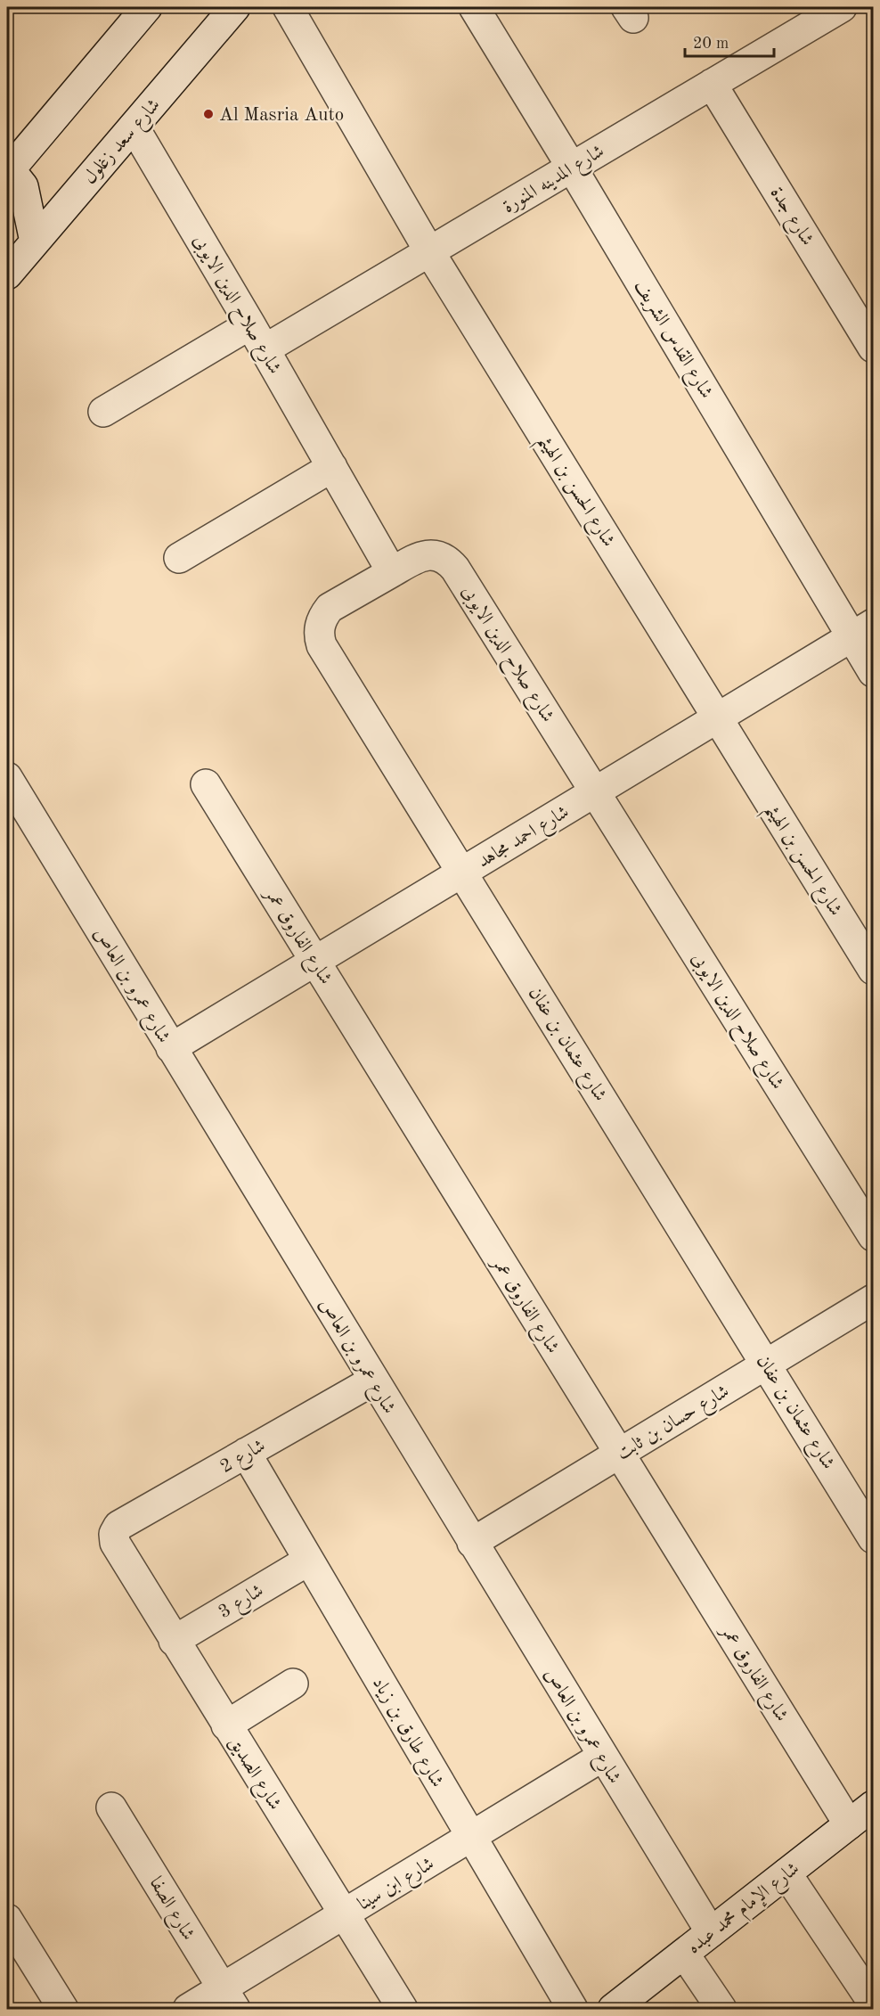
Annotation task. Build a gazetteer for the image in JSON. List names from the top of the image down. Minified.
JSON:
{"streets":{"street":["شارع سعد زغلول","شارع المدينه المنورة","شارع جدة","شارع صلاح الدين الايوبى","شارع القدس الشريف","شارع الحسن بن الهيثم","شارع احمد مجاهد","شارع الفاروق عمر","شارع عمرو بن العاص","شارع عثمان بن عفان","شارع حسان بن ثابت","شارع 2","شارع 3","شارع طارق بن زياد","شارع الصديق","شارع ابن سينا","شارع الإمام محمد عبده","شارع الصفا"]},"crossings":[["شارع سعد زغلول","شارع صلاح الدين الايوبى"],["شارع المدينه المنورة","شارع جدة"],["شارع المدينه المنورة","شارع صلاح الدين الايوبى"],["شارع المدينه المنورة","شارع القدس الشريف"],["شارع المدينه المنورة","شارع الحسن بن الهيثم"],["شارع صلاح الدين الايوبى","شارع احمد مجاهد"],["شارع صلاح الدين الايوبى","شارع عثمان بن عفان"],["شارع القدس الشريف","شارع احمد مجاهد"],["شارع الحسن بن الهيثم","شارع احمد مجاهد"],["شارع احمد مجاهد","شارع الفاروق عمر"],["شارع احمد مجاهد","شارع عمرو بن العاص"],["شارع احمد مجاهد","شارع عثمان بن عفان"],["شارع الفاروق عمر","شارع حسان بن ثابت"],["شارع الفاروق عمر","شارع الإمام محمد عبده"],["شارع عمرو بن العاص","شارع حسان بن ثابت"],["شارع عمرو بن العاص","شارع 2"],["شارع عمرو بن العاص","شارع ابن سينا"],["شارع عمرو بن العاص","شارع الإمام محمد عبده"],["شارع عثمان بن عفان","شارع حسان بن ثابت"],["شارع 2","شارع طارق بن زياد"],["شارع 2","شارع الصديق"],["شارع 3","شارع طارق بن زياد"],["شارع 3","شارع الصديق"],["شارع طارق بن زياد","شارع ابن سينا"],["شارع الصديق","شارع ابن سينا"],["شارع ابن سينا","شارع الصفا"]],"places":["Al Masria Auto"],"scale_bar":"20 m"}
